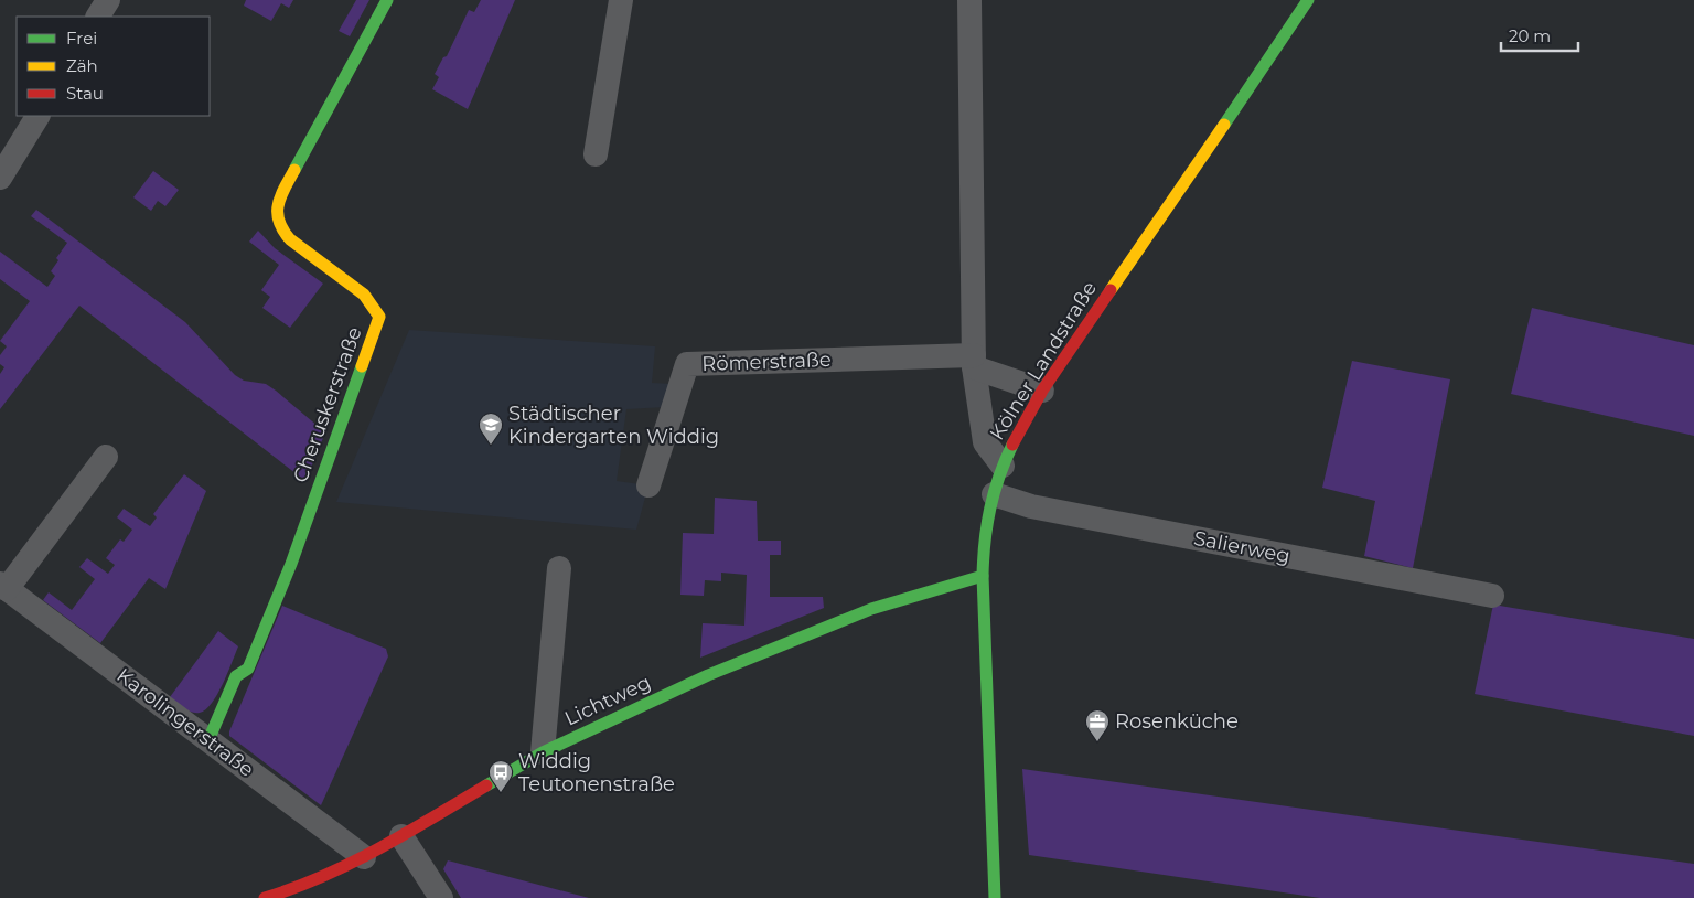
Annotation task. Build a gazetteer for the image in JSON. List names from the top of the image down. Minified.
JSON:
{"streets":{"street":["Kölner Landstraße","Römerstraße","Cheruskerstraße","Salierweg","Lichtweg","Karolingerstraße"]},"crossings":[["Kölner Landstraße","Römerstraße"],["Kölner Landstraße","Salierweg"],["Kölner Landstraße","Lichtweg"],["Cheruskerstraße","Karolingerstraße"],["Lichtweg","Karolingerstraße"]],"places":{"school or university":["Städtischer Kindergarten Widdig"],"office":["Rosenküche"],"bus stop":["Widdig Teutonenstraße"]},"legend":["Frei","Zäh","Stau"],"scale_bar":"20 m"}
